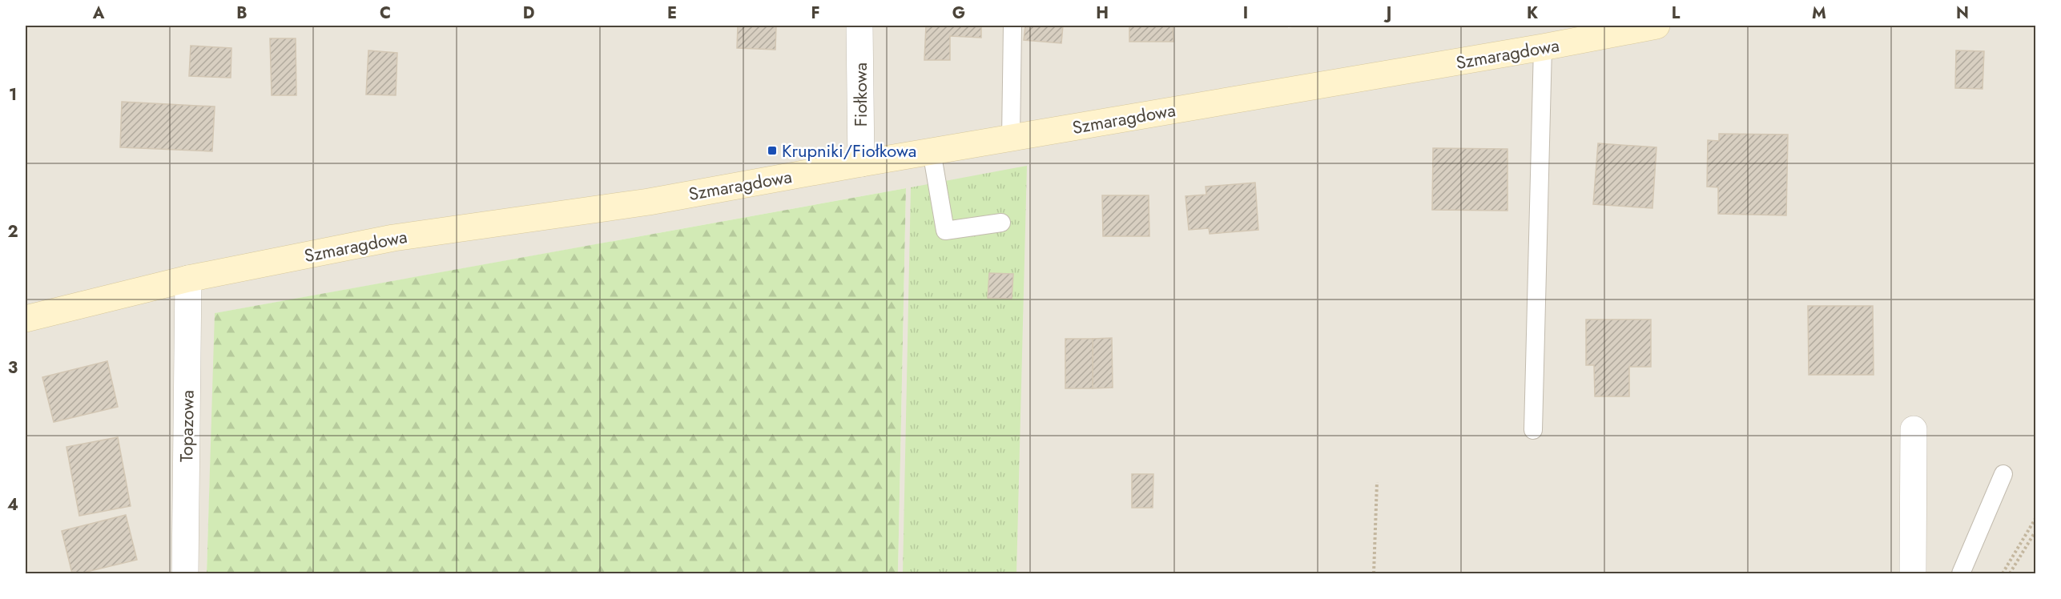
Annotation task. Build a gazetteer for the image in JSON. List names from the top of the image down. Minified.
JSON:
{"streets":{"street":["Szmaragdowa","Fiołkowa","Topazowa"]},"crossings":[["Szmaragdowa","Fiołkowa"],["Szmaragdowa","Topazowa"]],"places":{"transit":["Krupniki/Fiołkowa"]},"grid":{"columns":["A","B","C","D","E","F","G","H","I","J","K","L","M","N"],"rows":["1","2","3","4"]}}
